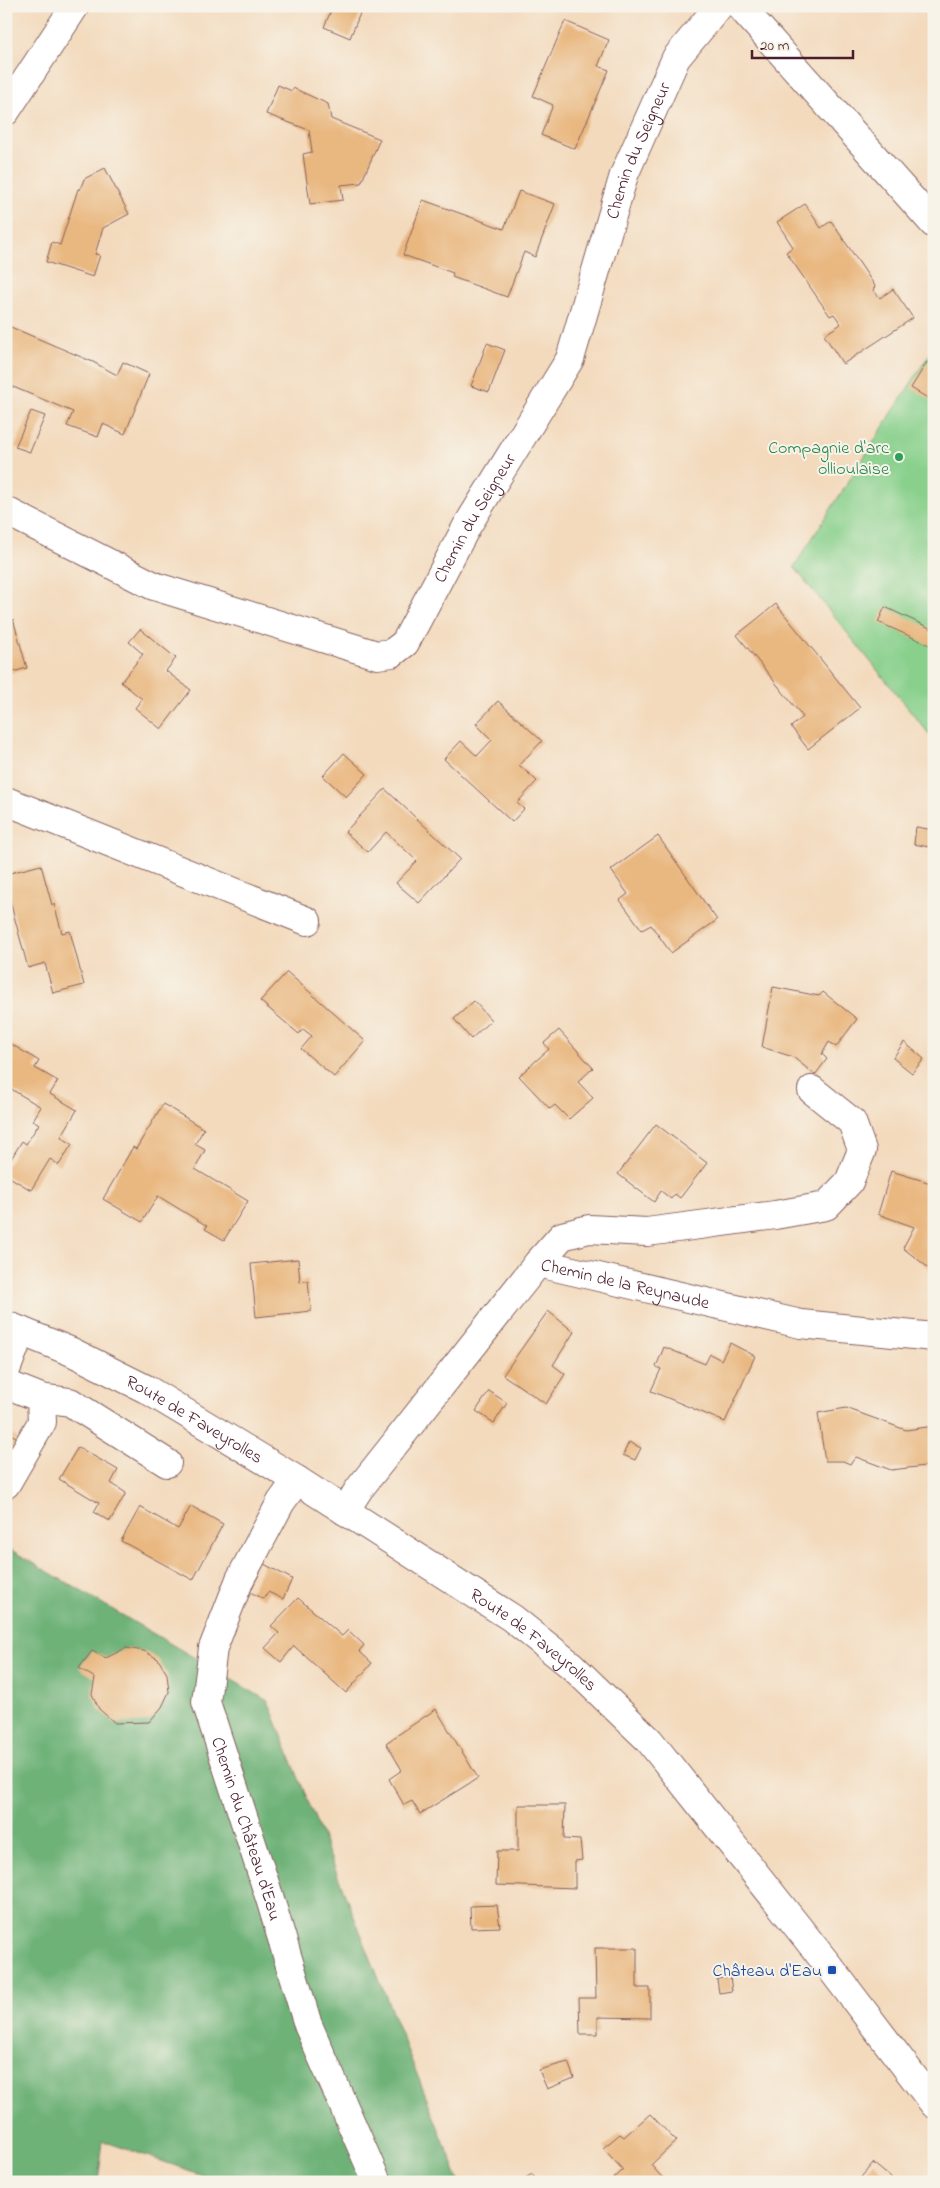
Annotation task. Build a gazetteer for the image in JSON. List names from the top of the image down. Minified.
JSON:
{"streets":{"street":["Chemin du Seigneur","Chemin de la Reynaude","Route de Faveyrolles","Chemin du Château d'Eau"]},"crossings":[["Chemin de la Reynaude","Route de Faveyrolles"],["Route de Faveyrolles","Chemin du Château d'Eau"]],"places":{"other":["Compagnie d'arc ollioulaise"],"transit":["Château d'Eau"]},"scale_bar":"20 m"}
